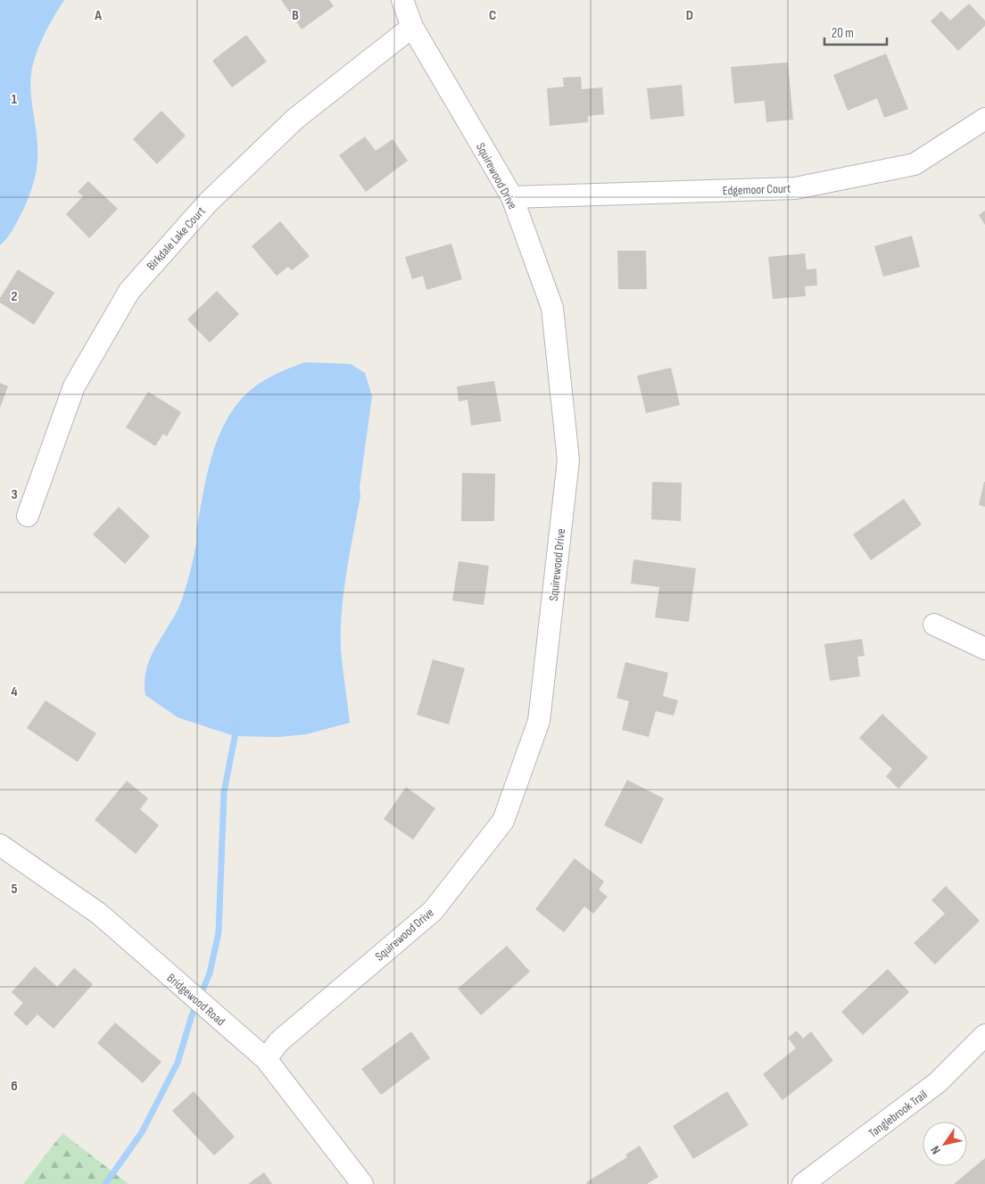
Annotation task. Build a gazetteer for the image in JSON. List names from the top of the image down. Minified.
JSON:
{"streets":{"street":["Squirewood Drive","Edgemoor Court","Birkdale Lake Court","Bridgewood Road","Tanglebrook Trail"]},"crossings":[["Squirewood Drive","Edgemoor Court"],["Squirewood Drive","Birkdale Lake Court"],["Squirewood Drive","Bridgewood Road"]],"scale_bar":"20 m","north":"bottom left","grid":{"columns":["A","B","C","D"],"rows":["1","2","3","4","5","6"]}}
